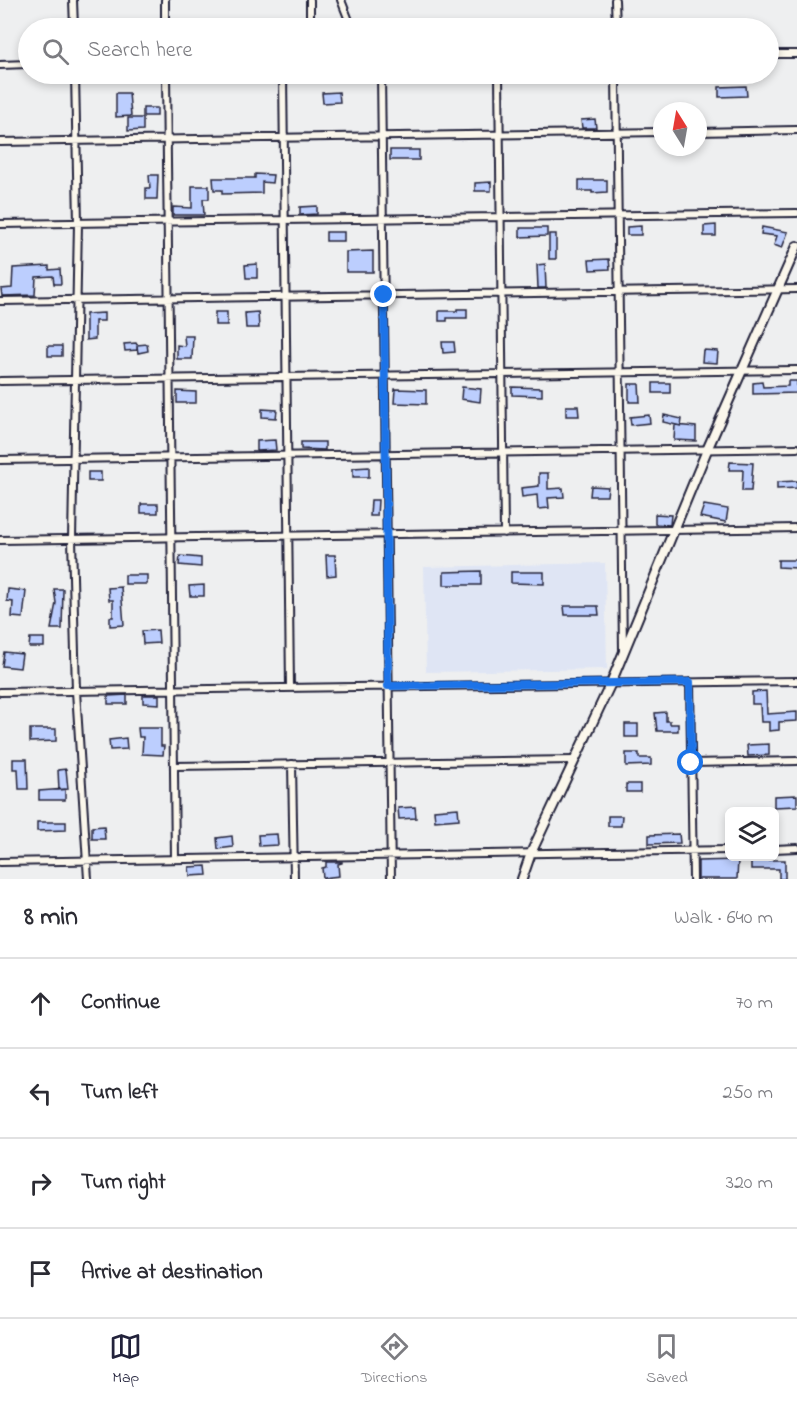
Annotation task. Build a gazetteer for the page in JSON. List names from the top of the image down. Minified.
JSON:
{"north":"top","page":{"search":"Search here","heading":["8 min","Walk · 640 m"],"list":[["Continue","70 m"],["Turn left","250 m"],["Turn right","320 m"],"Arrive at destination"],"nav":["Map","Directions","Saved"]}}
